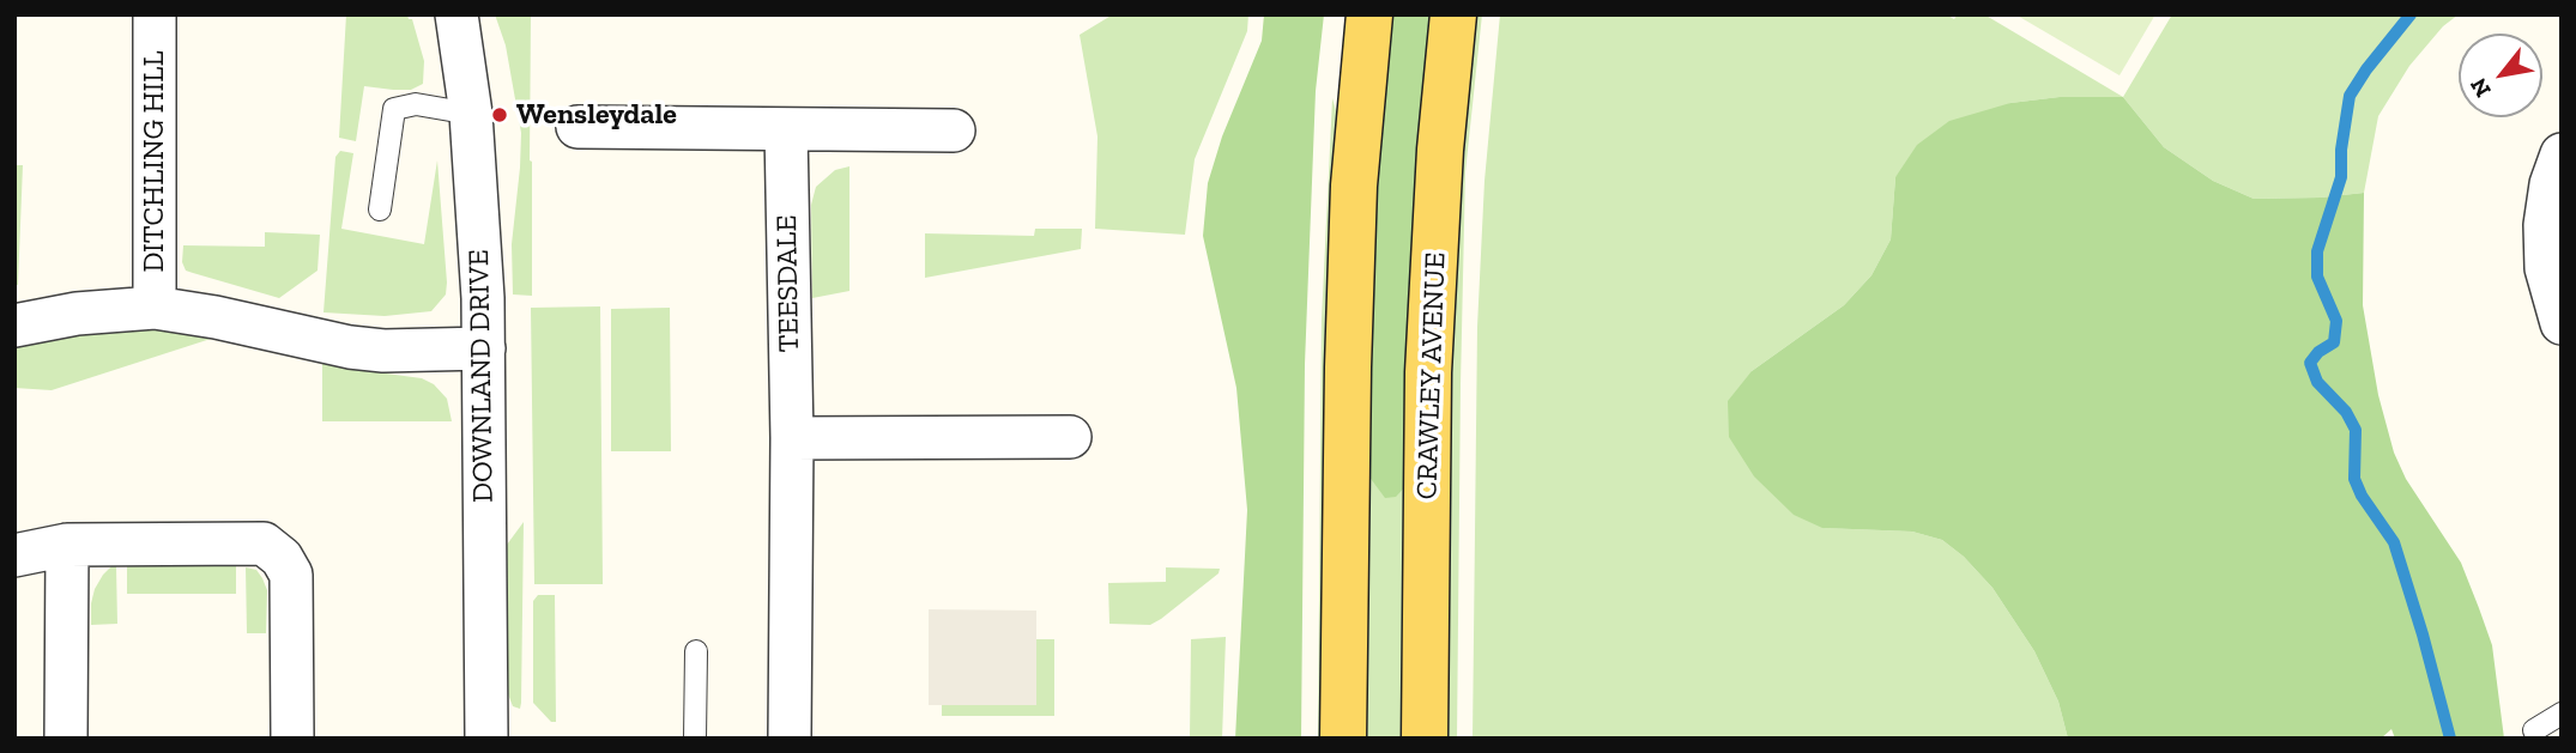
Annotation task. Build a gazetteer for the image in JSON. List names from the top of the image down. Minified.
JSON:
{"streets":{"main road":["CRAWLEY AVENUE"],"street":["DITCHLING HILL","TEESDALE","DOWNLAND DRIVE"]},"crossings":[["DITCHLING HILL","DOWNLAND DRIVE"]],"places":["Wensleydale"],"north":"bottom left"}
